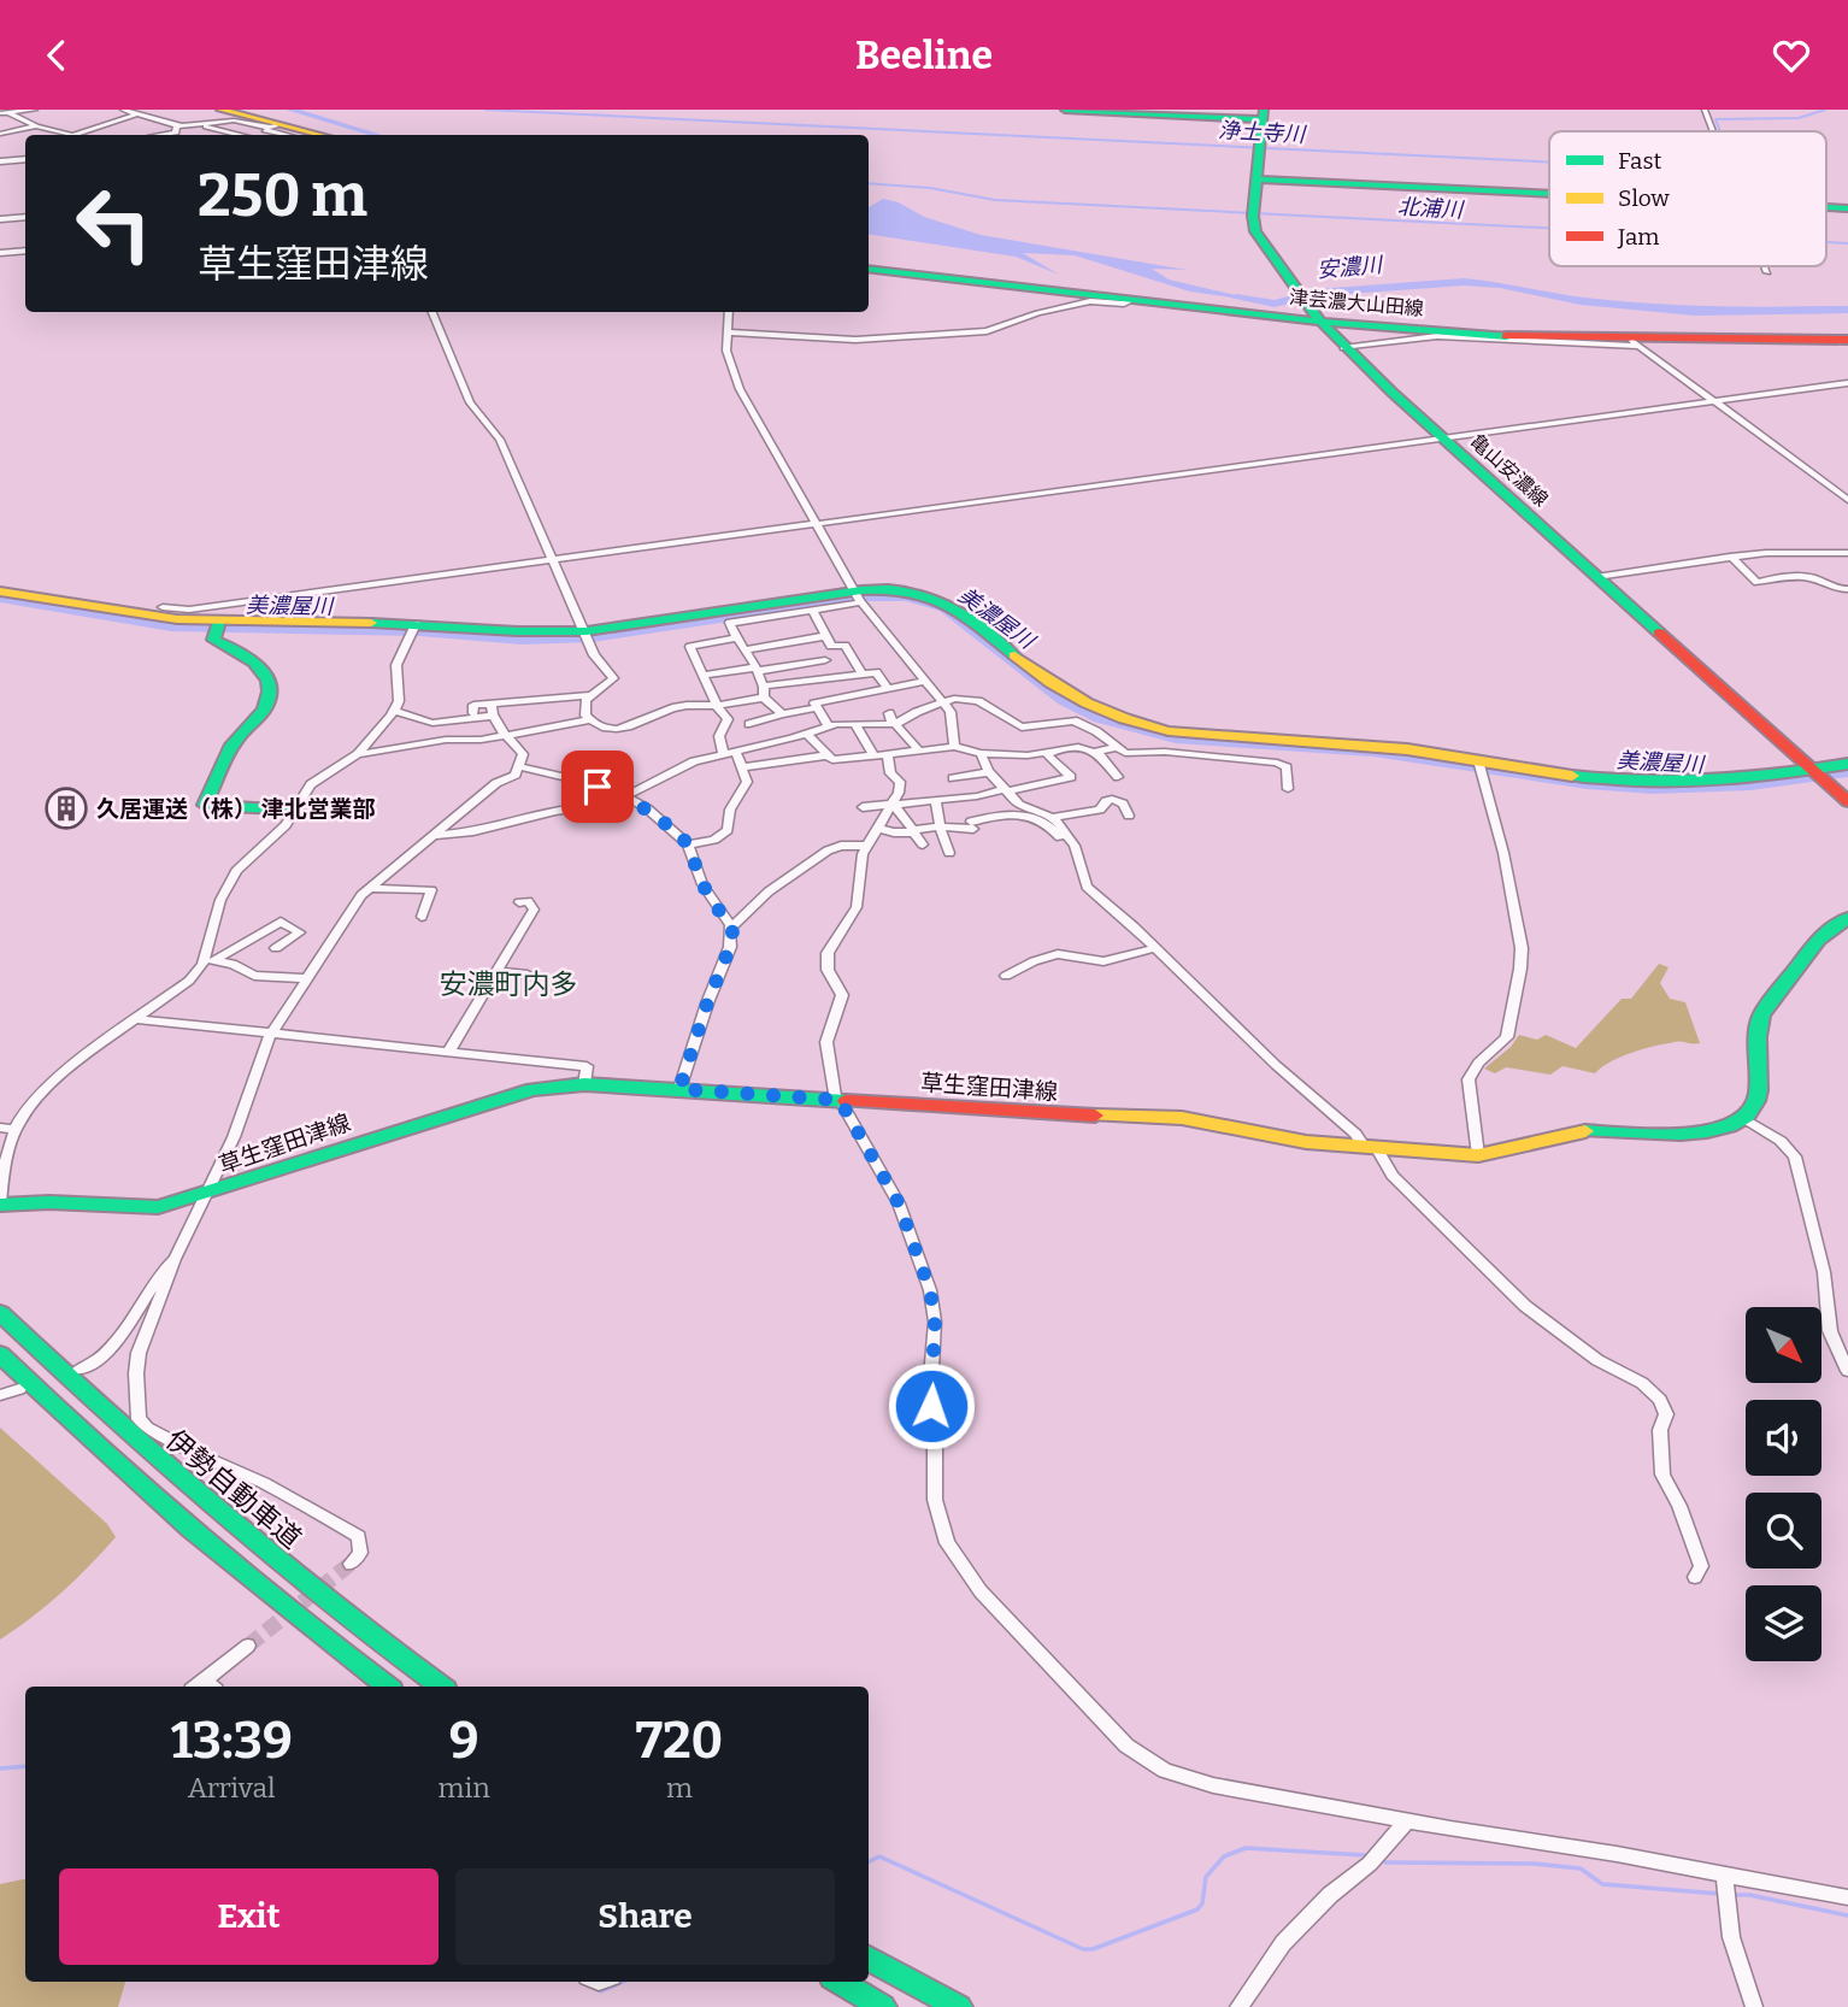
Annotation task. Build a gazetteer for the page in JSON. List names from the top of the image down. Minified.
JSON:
{"streets":{"main road":["津芸濃大山田線","亀山安濃線","草生窪田津線","伊勢自動車道"]},"crossings":[["津芸濃大山田線","亀山安濃線"]],"districts":["安濃町内多"],"water":["浄土寺川","北浦川","安濃川","美濃屋川"],"places":{"building":["久居運送（株） 津北営業部"]},"legend":["Fast","Slow","Jam"],"north":"bottom right","page":{"header":"Beeline","turn":["250 m","草生窪田津線"],"eta":["13:39","Arrival","9","min","720","m"],"buttons":["Exit","Share"]}}
